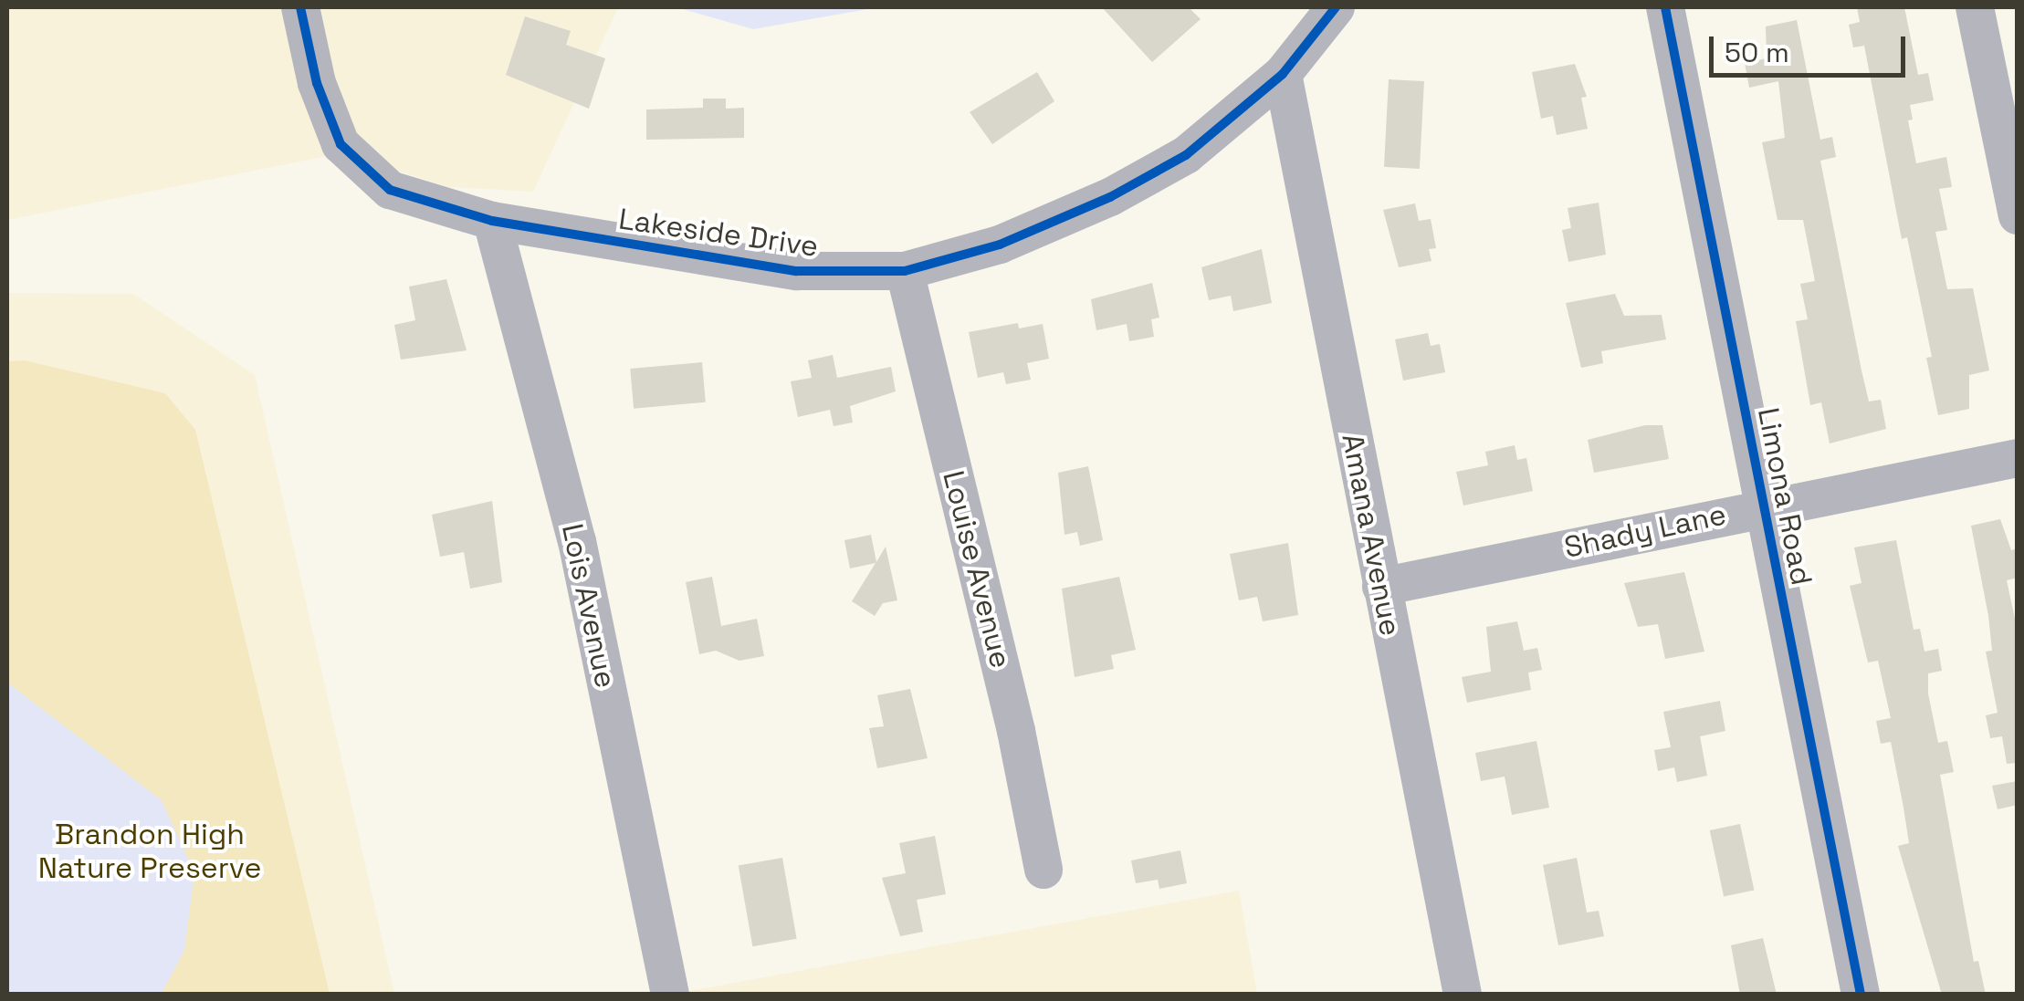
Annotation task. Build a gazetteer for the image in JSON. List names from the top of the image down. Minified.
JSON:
{"streets":{"street":["Lakeside Drive","Limona Road","Shady Lane","Amana Avenue","Louise Avenue","Lois Avenue"]},"crossings":[["Lakeside Drive","Amana Avenue"],["Lakeside Drive","Louise Avenue"],["Lakeside Drive","Lois Avenue"],["Limona Road","Shady Lane"],["Shady Lane","Amana Avenue"]],"parks":["Brandon High Nature Preserve"],"scale_bar":"50 m"}
